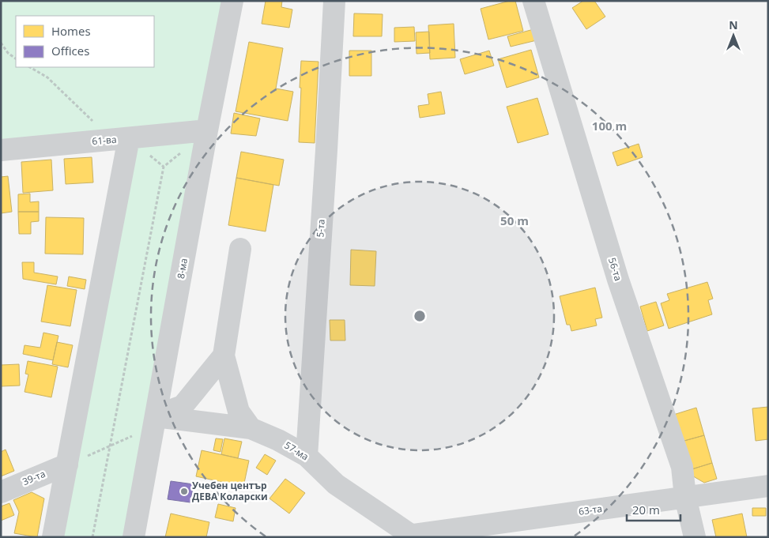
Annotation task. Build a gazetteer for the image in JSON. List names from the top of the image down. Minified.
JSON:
{"streets":{"street":["61-ва","5-та","8-ма","56-та","57-ма","39-та","63-та"]},"crossings":[["61-ва","8-ма"],["5-та","57-ма"],["8-ма","57-ма"],["56-та","63-та"],["57-ма","63-та"]],"places":["Учебен център ДЕВА Коларски"],"legend":["Homes","Offices"],"scale_bar":"20 m","north":"top","rings":["100 m","50 m"]}
